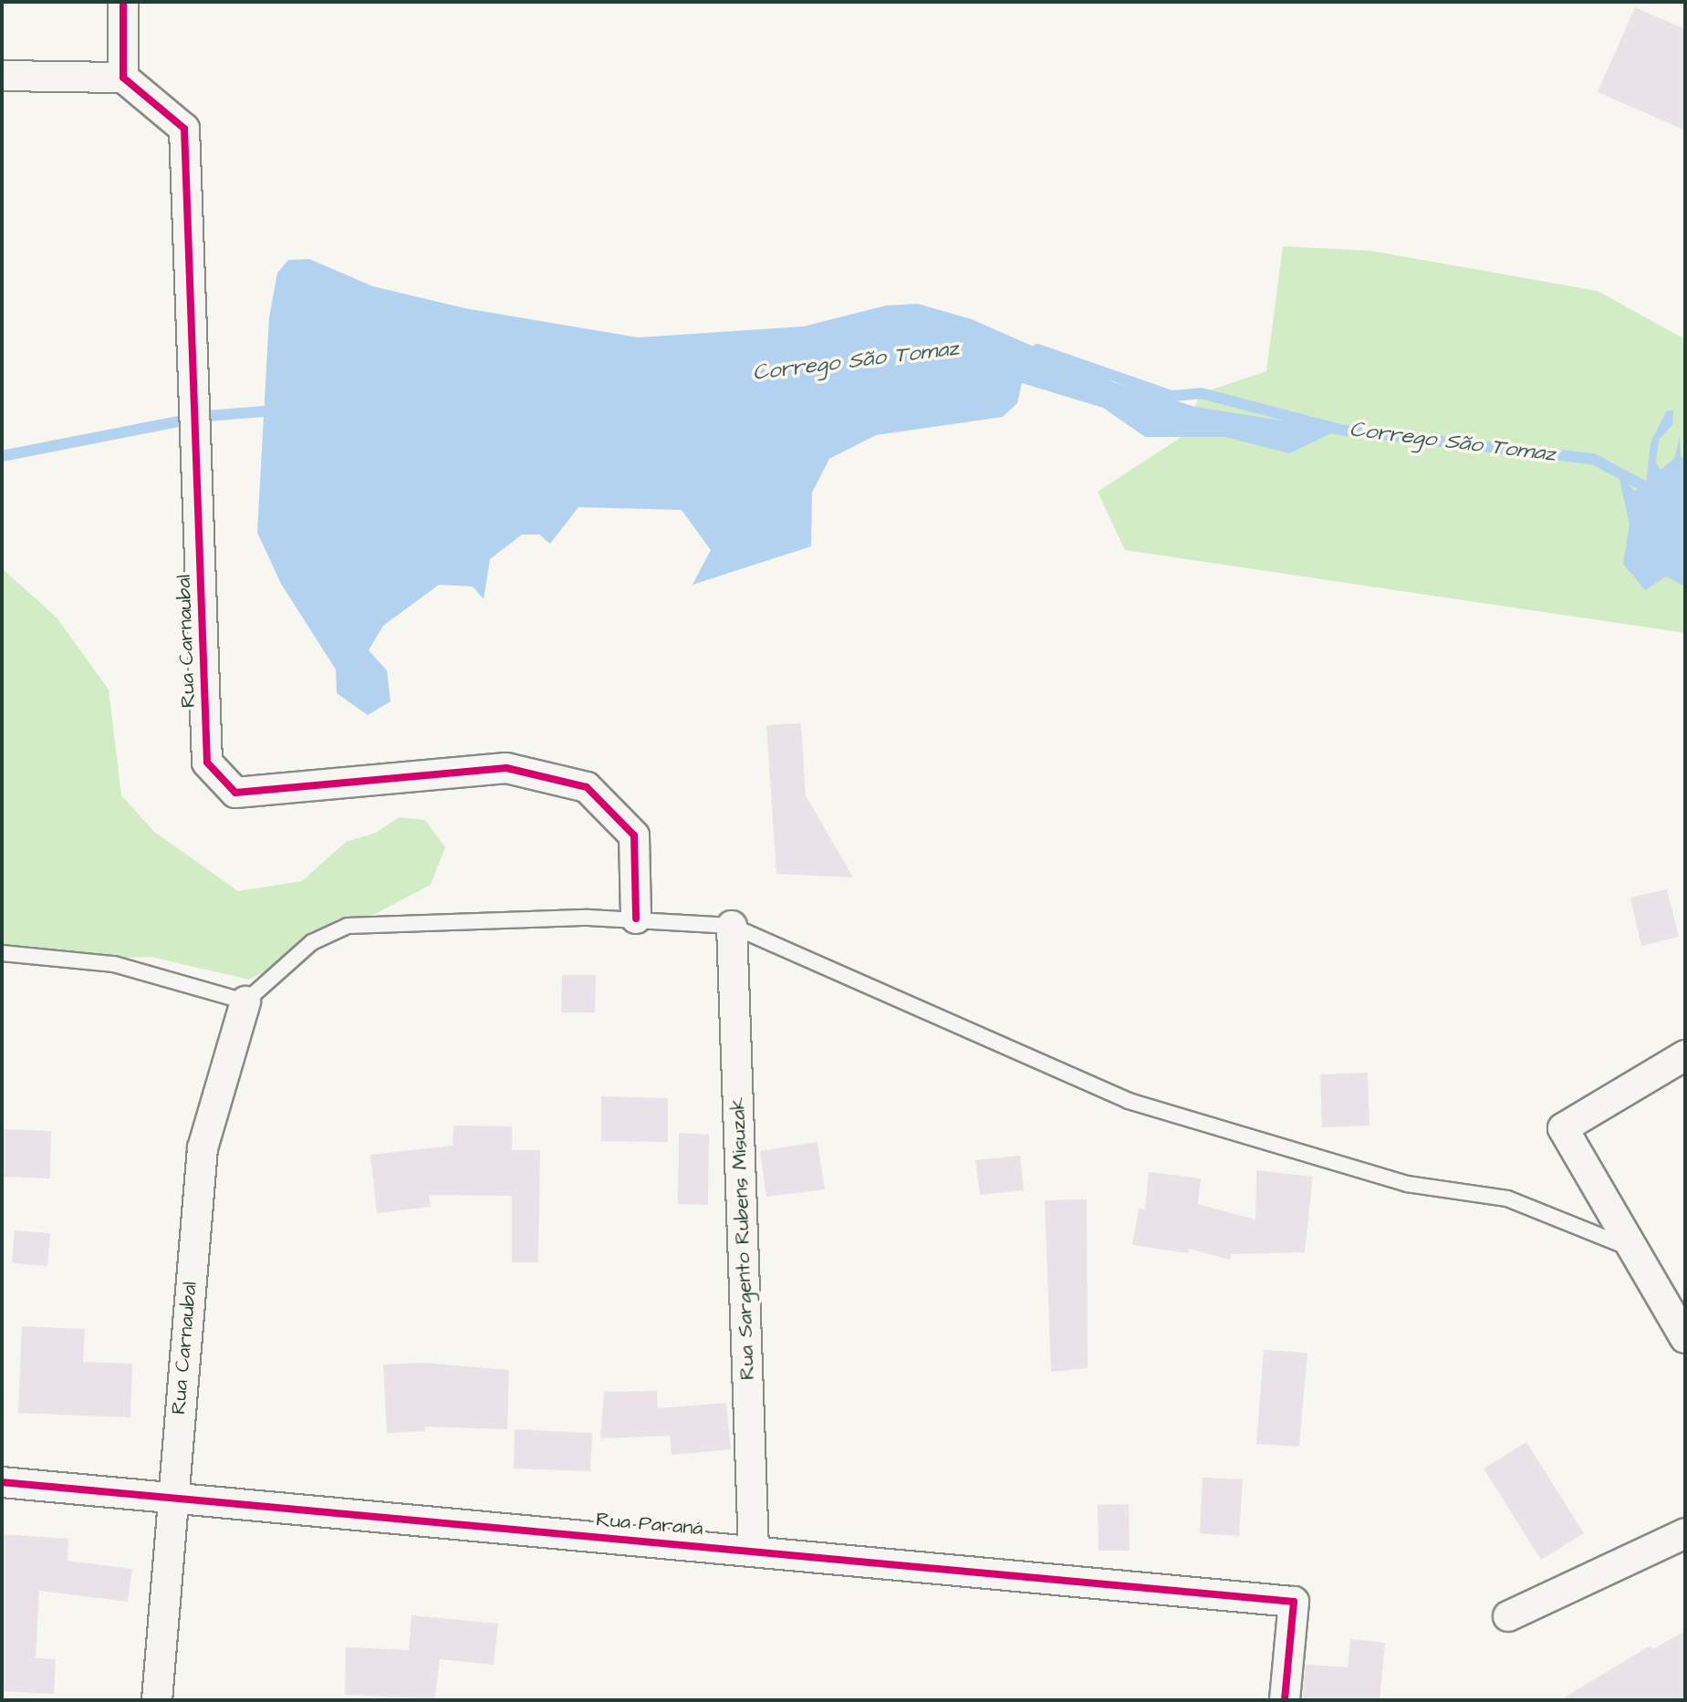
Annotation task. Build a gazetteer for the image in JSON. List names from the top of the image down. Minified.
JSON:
{"streets":{"street":["Rua Carnaubal","Rua Sargento Rubens Misuzak","Rua Paraná"]},"crossings":[["Rua Carnaubal","Rua Paraná"],["Rua Sargento Rubens Misuzak","Rua Paraná"]],"water":["Corrego São Tomaz"]}
